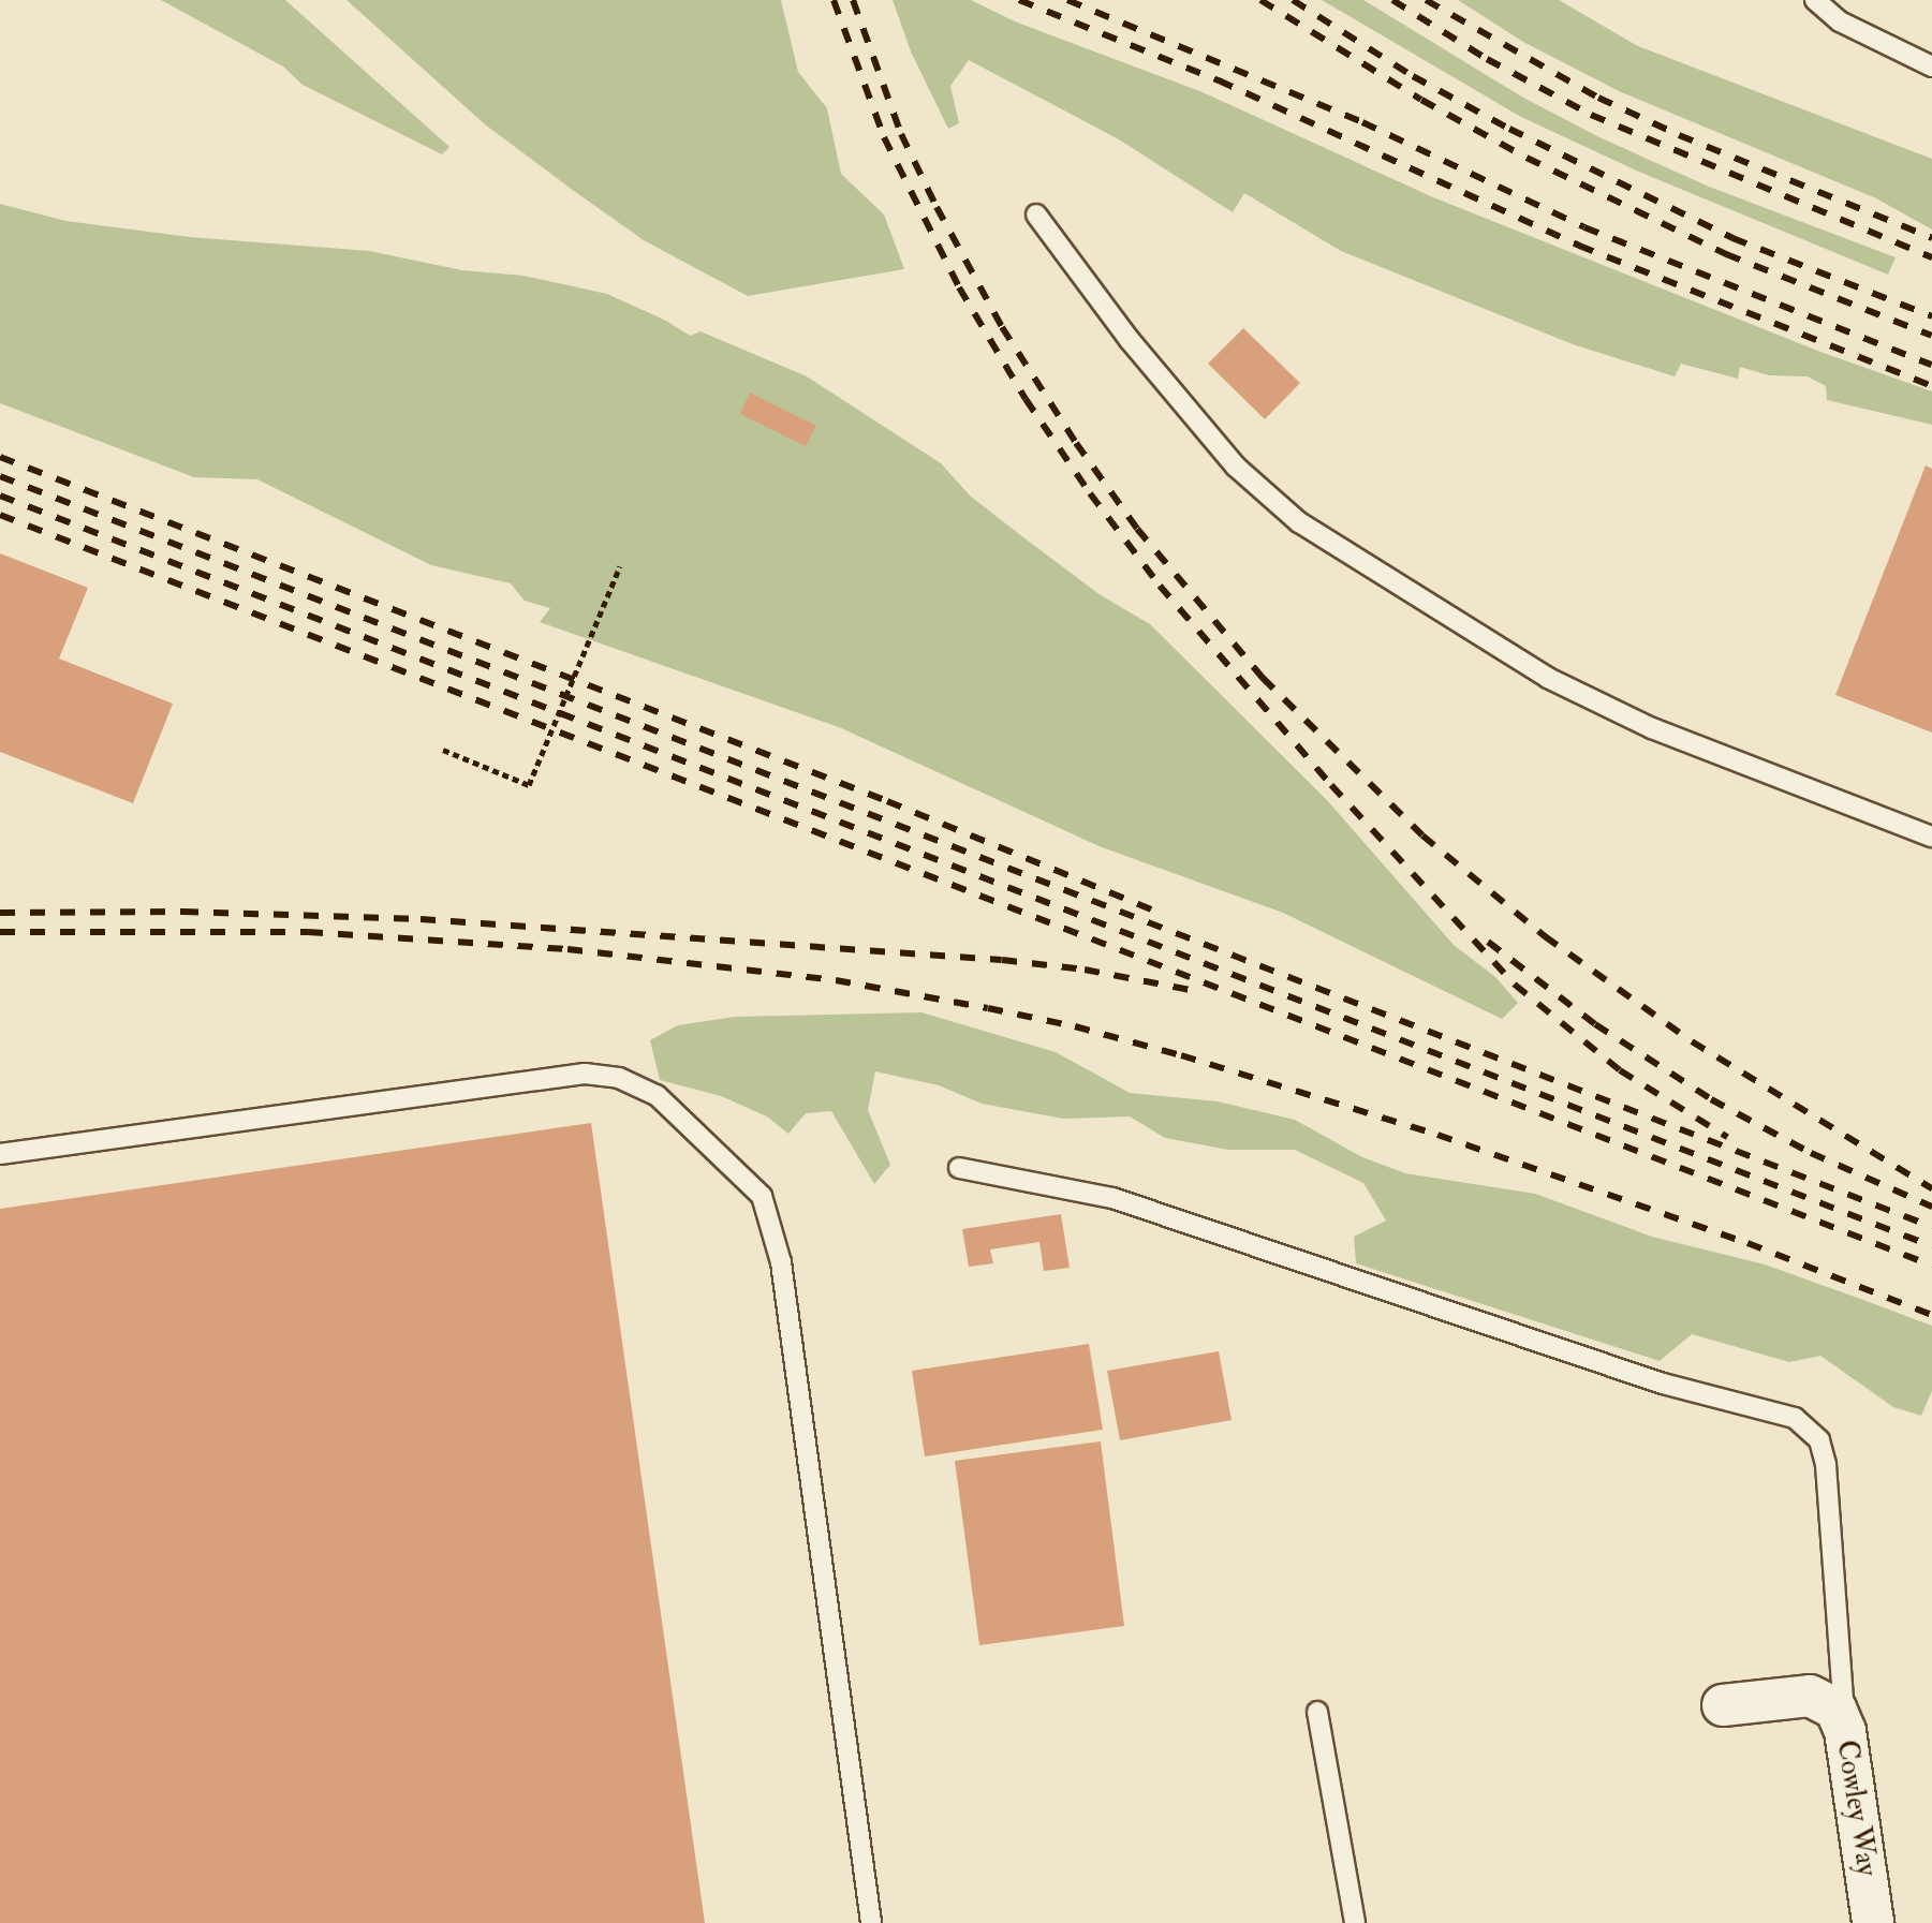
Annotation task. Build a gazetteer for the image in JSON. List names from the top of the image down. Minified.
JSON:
{"streets":{"street":["Cowley Way"]}}
